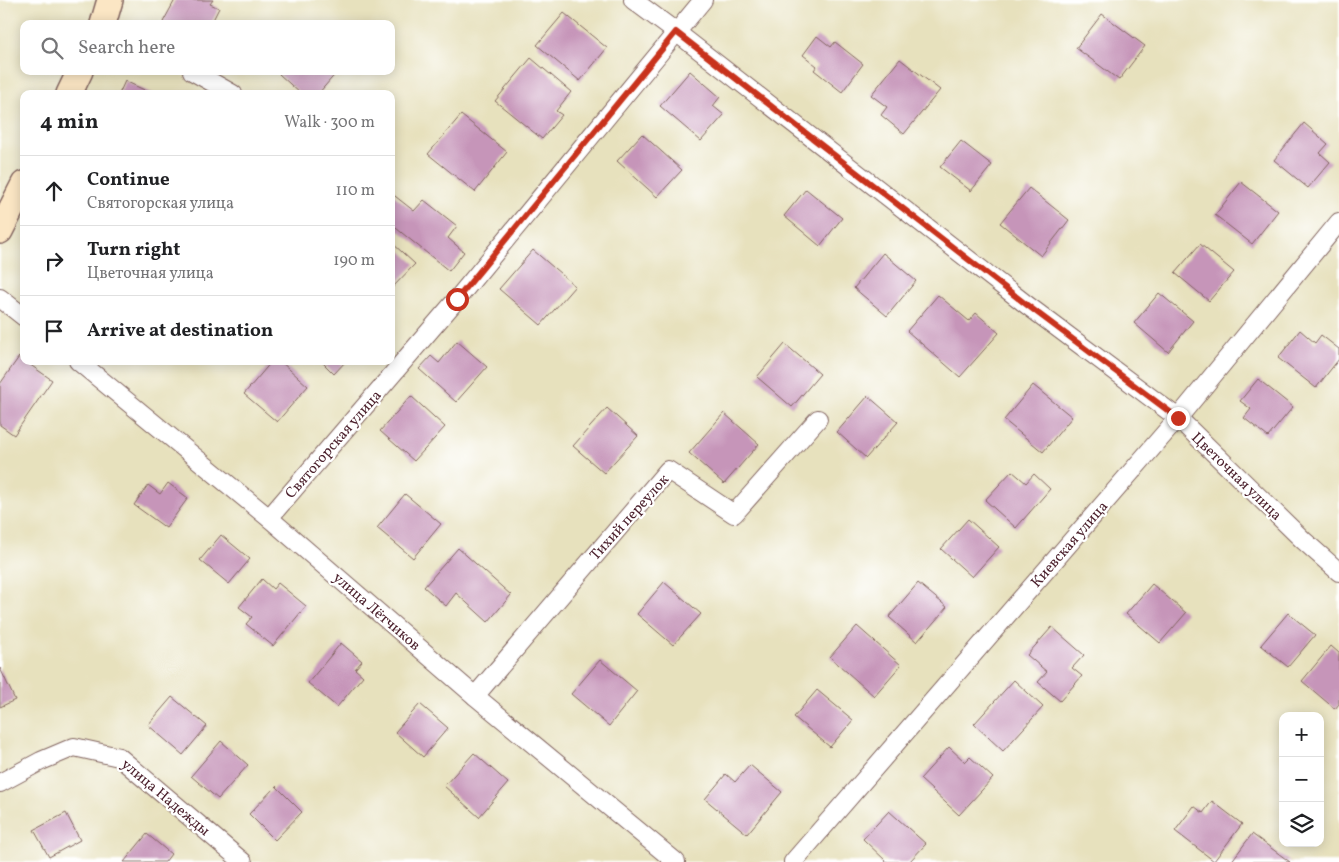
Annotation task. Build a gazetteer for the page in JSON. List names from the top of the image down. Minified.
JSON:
{"streets":{"street":["Святогорская улица","Цветочная улица","Тихий переулок","Киевская улица","улица Лётчиков","улица Надежды"]},"crossings":[["Святогорская улица","Цветочная улица"],["Святогорская улица","улица Лётчиков"],["Цветочная улица","Киевская улица"],["Тихий переулок","улица Лётчиков"]],"page":{"search":"Search here","heading":["4 min","Walk · 300 m"],"list":[["Continue","Святогорская улица","110 m"],["Turn right","Цветочная улица","190 m"],"Arrive at destination"],"map_buttons":["+","−"]}}
